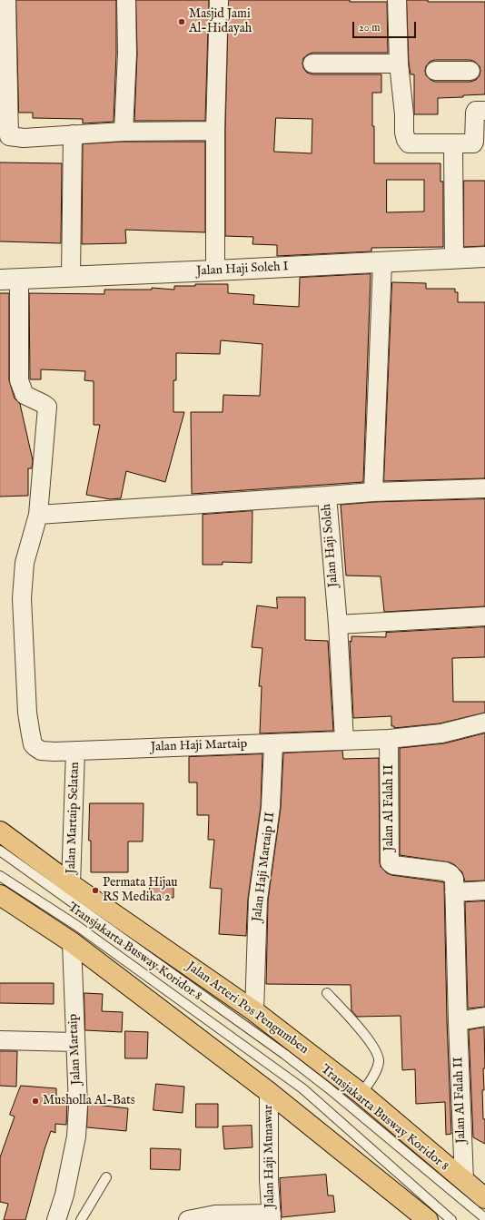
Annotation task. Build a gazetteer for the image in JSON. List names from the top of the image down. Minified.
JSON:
{"streets":{"main road":["Jalan Arteri Pos Pengumben"],"street":["Jalan Haji Soleh I","Jalan Haji Soleh","Jalan Haji Martaip","Jalan Al Falah II","Jalan Martaip Selatan","Jalan Haji Martaip II","Jalan Martaip","Jalan Haji Munawar"],"lane":["Transjakarta Busway Koridor 8"]},"crossings":[["Jalan Haji Soleh I","Jalan Haji Martaip"],["Jalan Haji Soleh","Jalan Haji Martaip"],["Jalan Haji Martaip","Jalan Martaip Selatan"],["Jalan Haji Martaip","Jalan Haji Martaip II"],["Jalan Al Falah II","Jalan Arteri Pos Pengumben"],["Jalan Martaip Selatan","Jalan Arteri Pos Pengumben"],["Jalan Haji Martaip II","Jalan Arteri Pos Pengumben"]],"places":["Masjid Jami Al-Hidayah","Permata Hijau RS Medika 2","Musholla Al-Bats"],"scale_bar":"20 m"}
